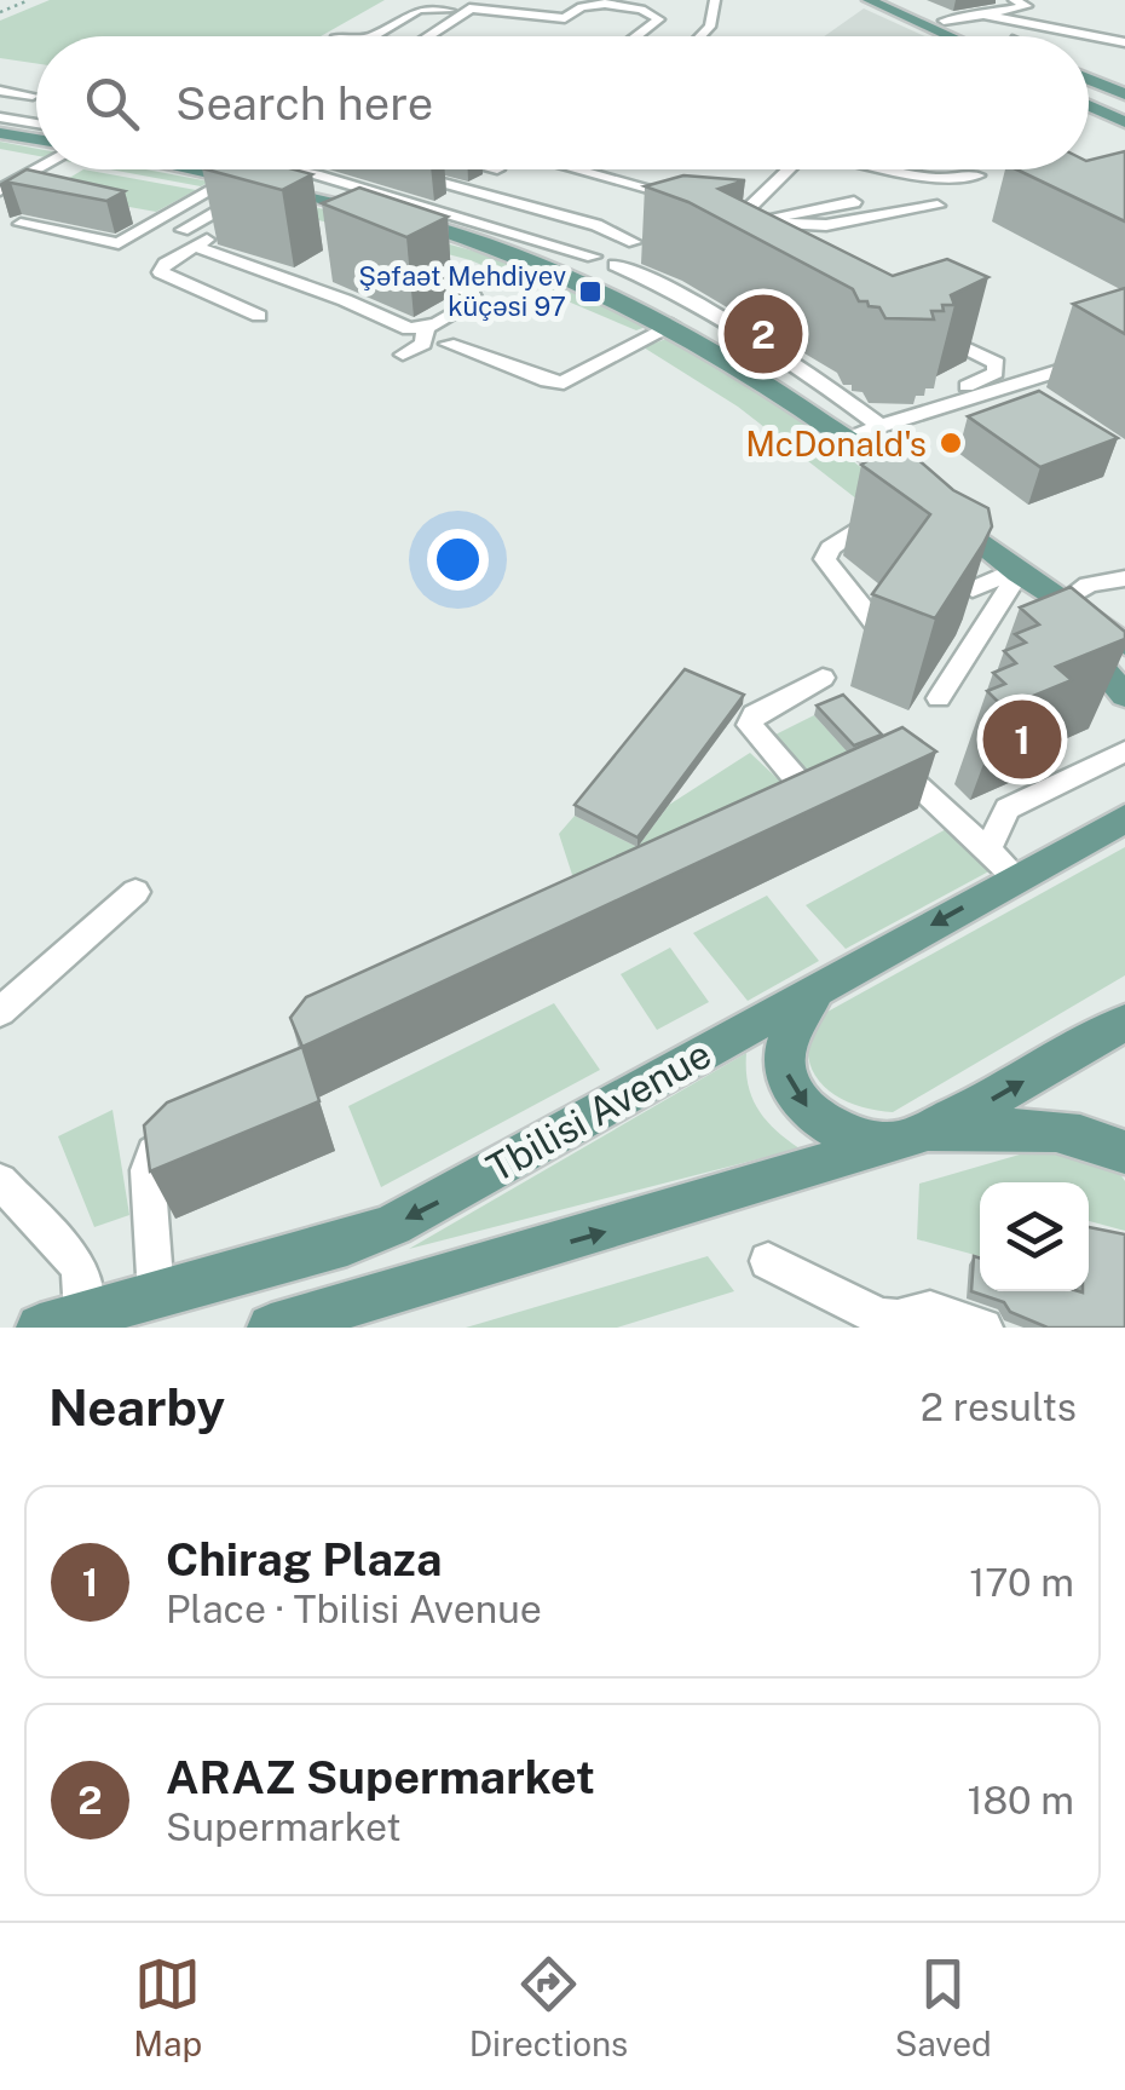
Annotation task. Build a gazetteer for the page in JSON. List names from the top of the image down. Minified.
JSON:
{"streets":{"main road":["Tbilisi Avenue"]},"places":{"transit":["Şəfaət Mehdiyev küçəsi 97"],"other":["McDonald's"]},"page":{"search":"Search here","pins":["2","1"],"heading":["Nearby","2 results"],"list":[{"mark":"1","name":"Chirag Plaza","note":"Place · Tbilisi Avenue","value":"170 m"},{"mark":"2","name":"ARAZ Supermarket","note":"Supermarket","value":"180 m"}],"nav":["Map","Directions","Saved"]}}
